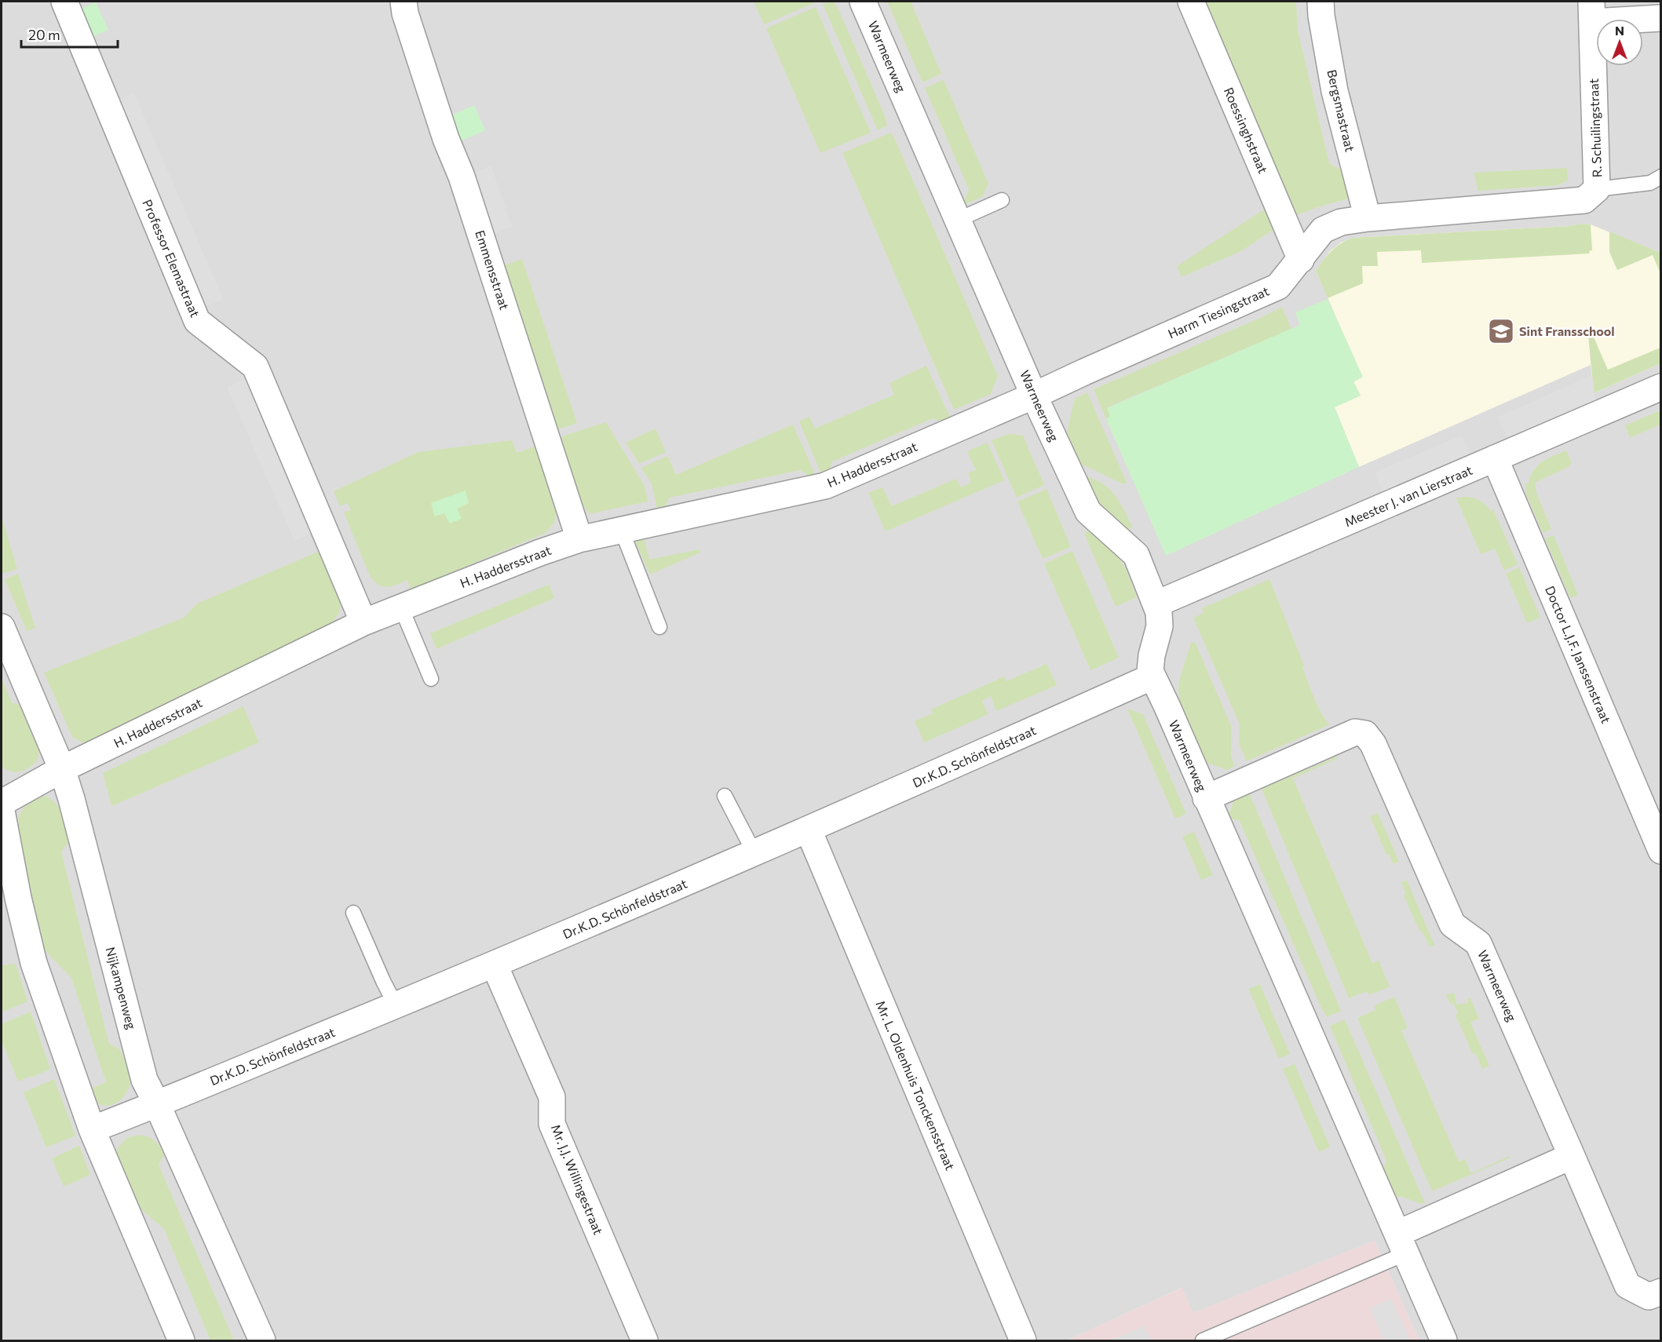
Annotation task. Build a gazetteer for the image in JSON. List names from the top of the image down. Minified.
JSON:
{"streets":{"street":["Warmeerweg","Bergsmastraat","R. Schuilingstraat","Roessinghstraat","Professor Elemastraat","Emmensstraat","Harm Tiesingstraat","H. Haddersstraat","Meester J. van Lierstraat","Doctor L.J.F. Janssenstraat","Dr.K.D. Schönfeldstraat","Nijkampenweg","Mr. L. Oldenhuis Tonckensstraat","Mr. J.J. Willingestraat"]},"crossings":[["Warmeerweg","Harm Tiesingstraat"],["Warmeerweg","H. Haddersstraat"],["Warmeerweg","Meester J. van Lierstraat"],["Warmeerweg","Dr.K.D. Schönfeldstraat"],["Bergsmastraat","Harm Tiesingstraat"],["R. Schuilingstraat","Harm Tiesingstraat"],["Roessinghstraat","Harm Tiesingstraat"],["Professor Elemastraat","H. Haddersstraat"],["Emmensstraat","H. Haddersstraat"],["Harm Tiesingstraat","H. Haddersstraat"],["H. Haddersstraat","Nijkampenweg"],["Meester J. van Lierstraat","Doctor L.J.F. Janssenstraat"],["Dr.K.D. Schönfeldstraat","Nijkampenweg"],["Dr.K.D. Schönfeldstraat","Mr. L. Oldenhuis Tonckensstraat"],["Dr.K.D. Schönfeldstraat","Mr. J.J. Willingestraat"]],"places":{"school or university":["Sint Fransschool"]},"scale_bar":"20 m","north":"top"}
